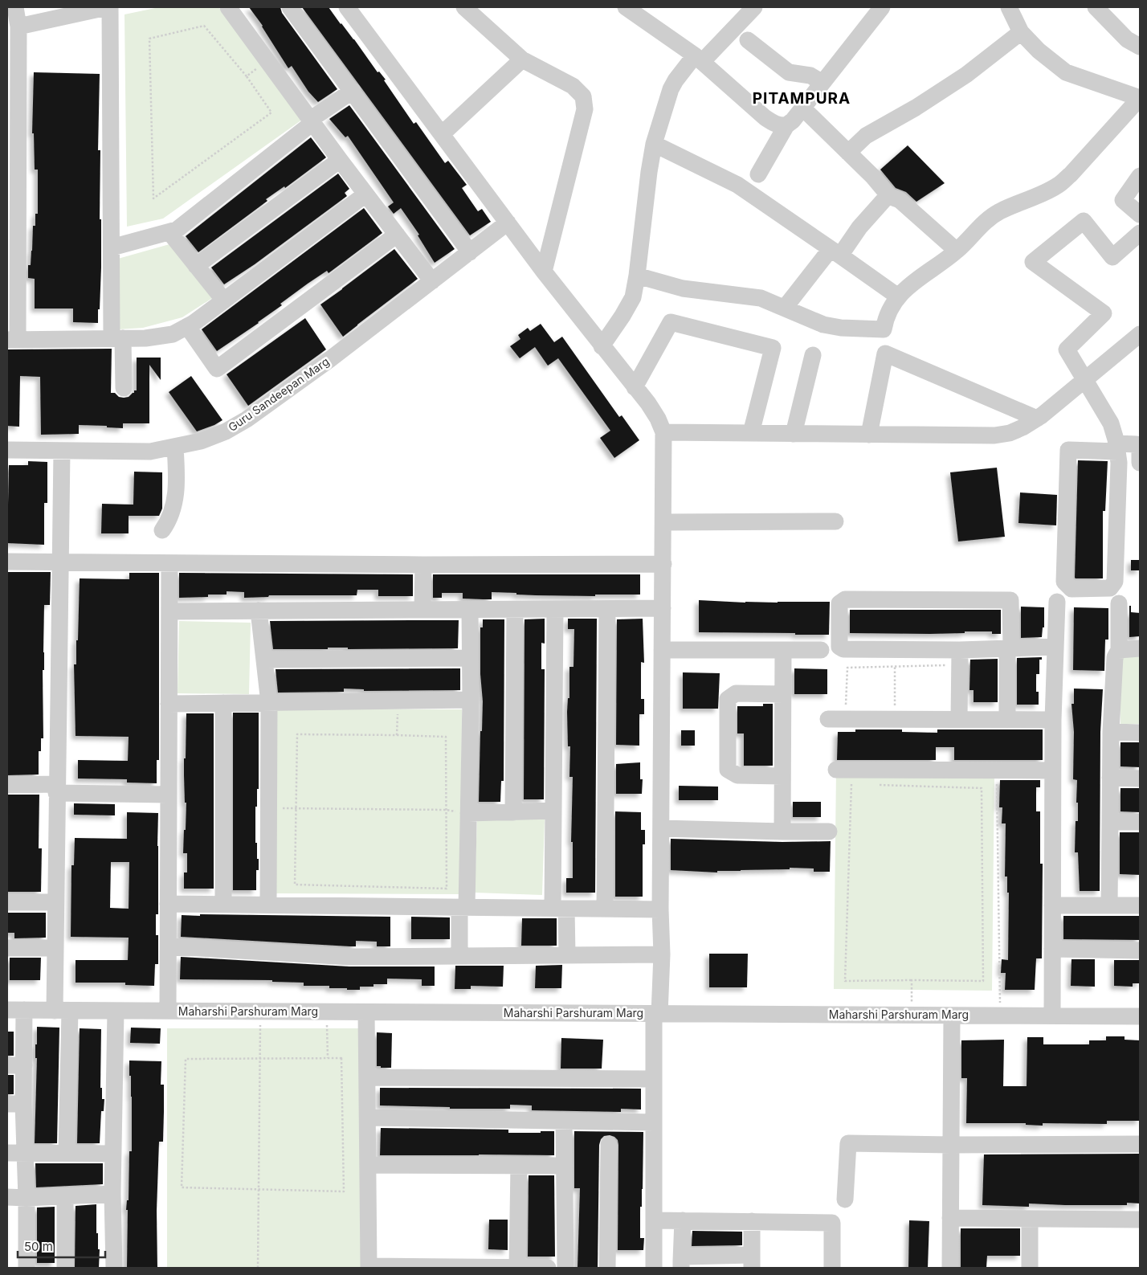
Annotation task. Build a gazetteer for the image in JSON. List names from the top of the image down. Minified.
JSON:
{"streets":{"street":["Guru Sandeepan Marg","Maharshi Parshuram Marg"]},"districts":["PITAMPURA"],"scale_bar":"50 m"}
